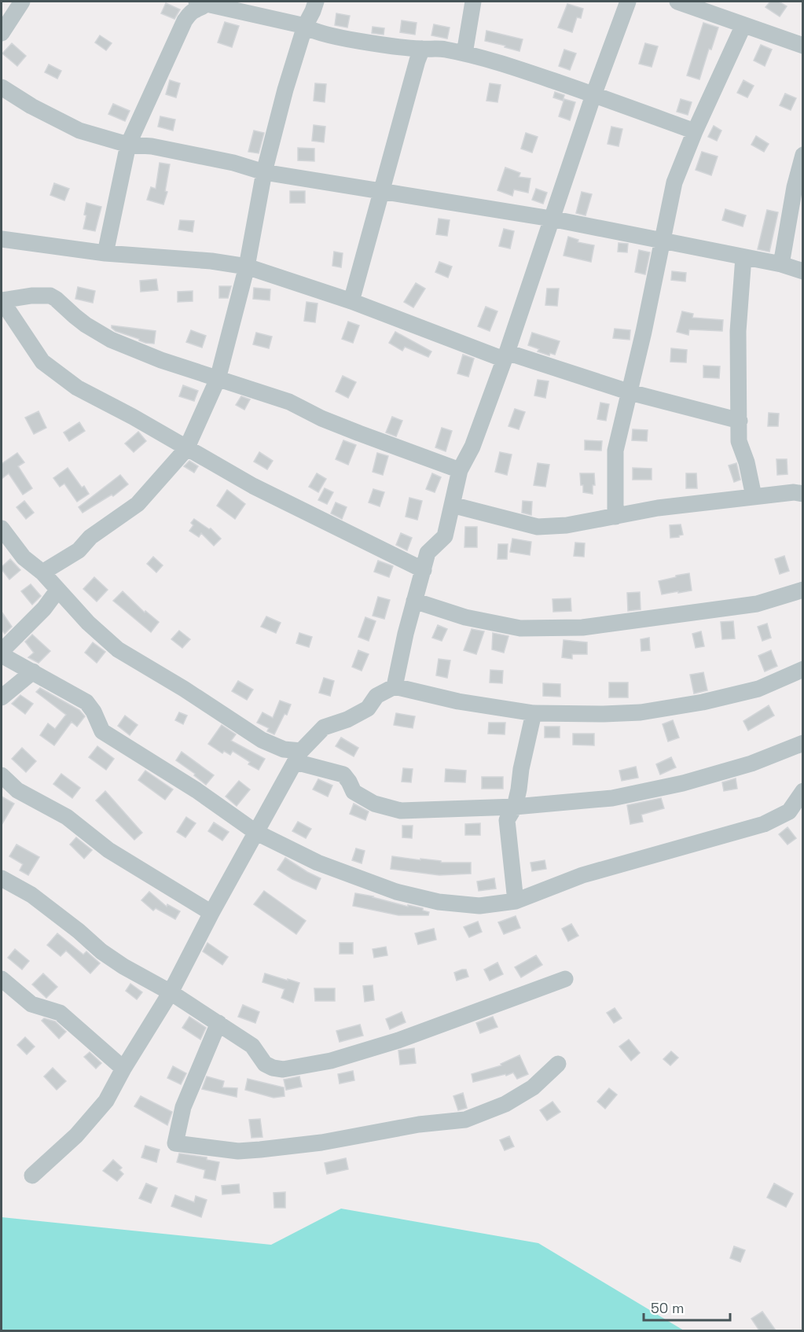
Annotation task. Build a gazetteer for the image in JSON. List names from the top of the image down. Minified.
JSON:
{"scale_bar":"50 m"}
